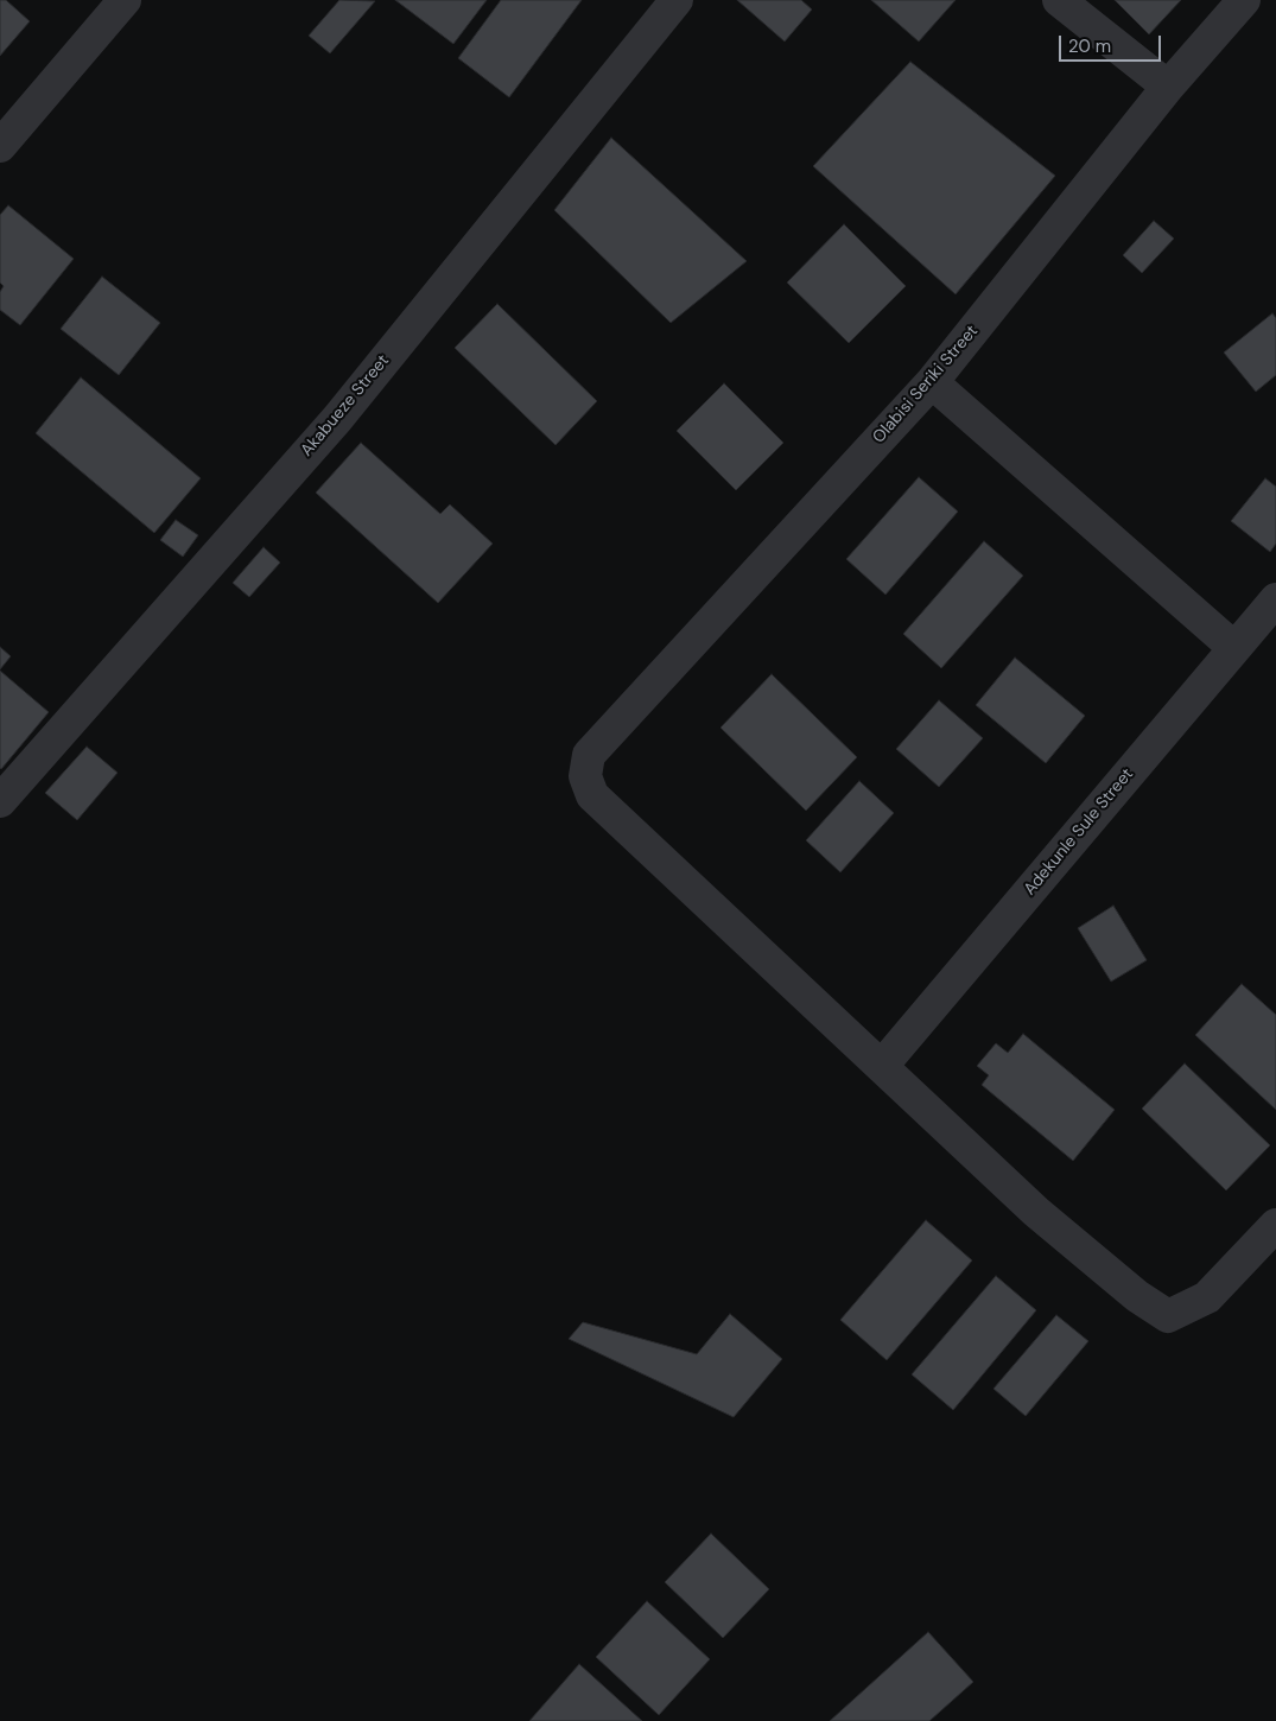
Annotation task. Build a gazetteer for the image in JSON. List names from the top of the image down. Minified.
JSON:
{"streets":{"street":["Olabisi Seriki Street","Akabueze Street","Adekunle Sule Street"]},"crossings":[["Olabisi Seriki Street","Adekunle Sule Street"]],"scale_bar":"20 m"}
